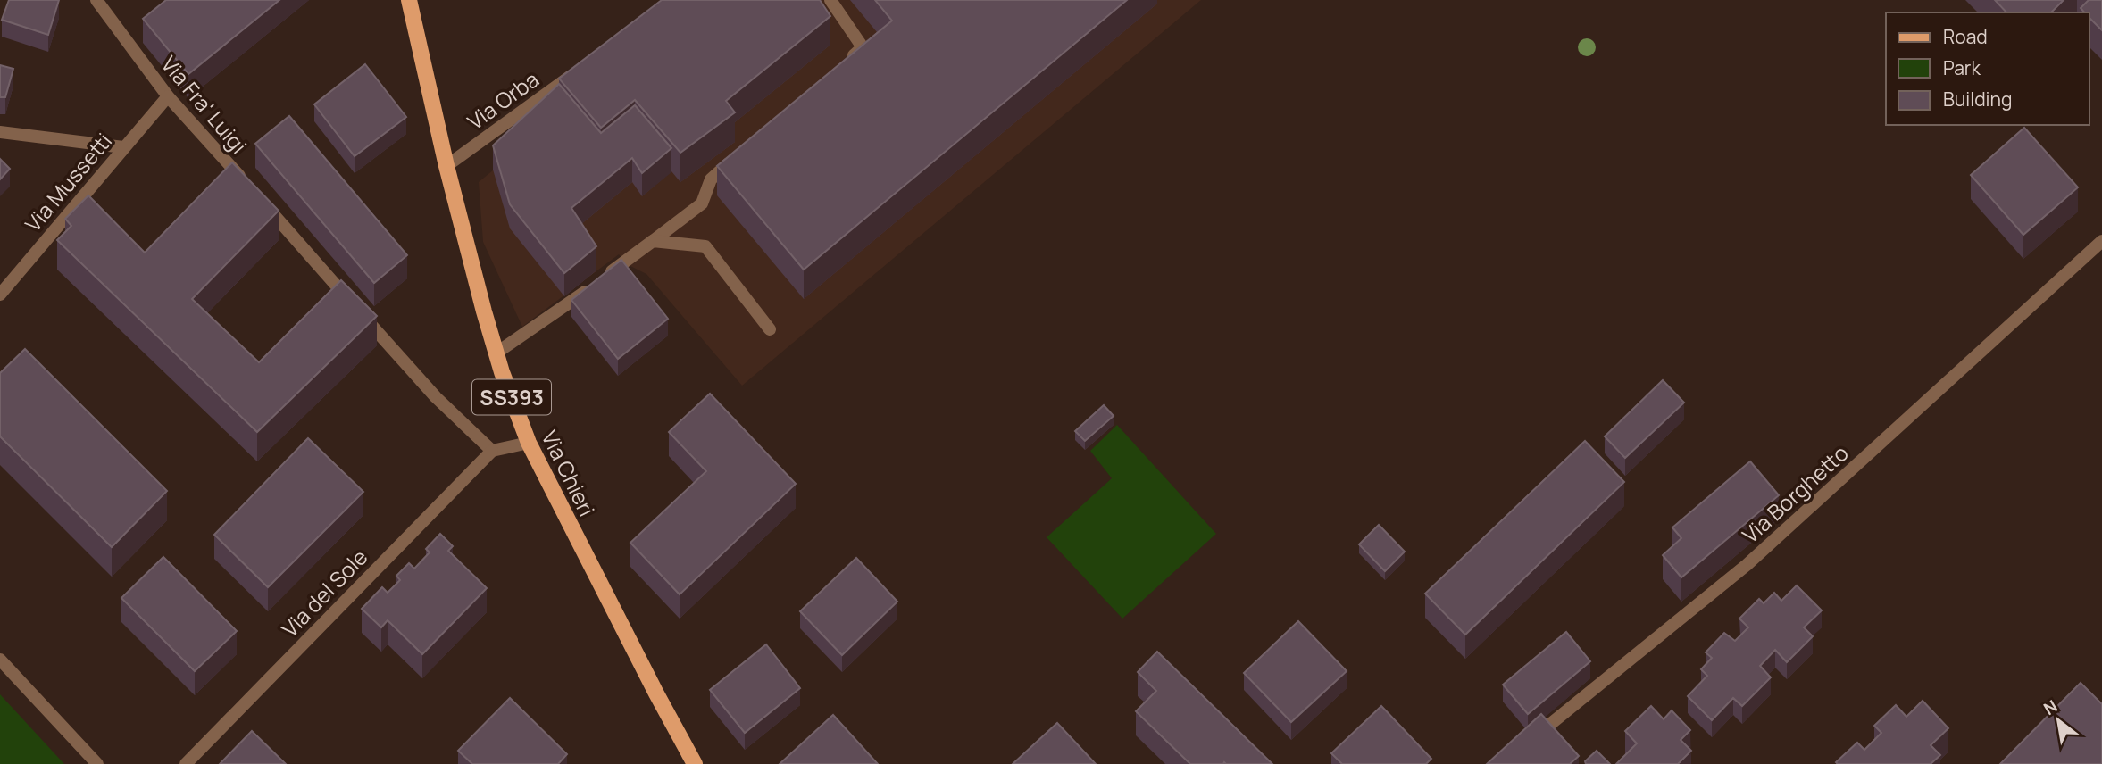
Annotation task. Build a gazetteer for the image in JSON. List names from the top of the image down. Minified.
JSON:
{"streets":{"main road":["SS393","Via Chieri"],"street":["Via Orba","Via Fra' Luigi","Via Mussetti","Via Borghetto","Via del Sole"]},"crossings":[["Via Orba","Via Chieri"],["Via Fra' Luigi","Via Mussetti"],["Via Fra' Luigi","Via del Sole"]],"legend":["Road","Park","Building"],"north":"top left"}
